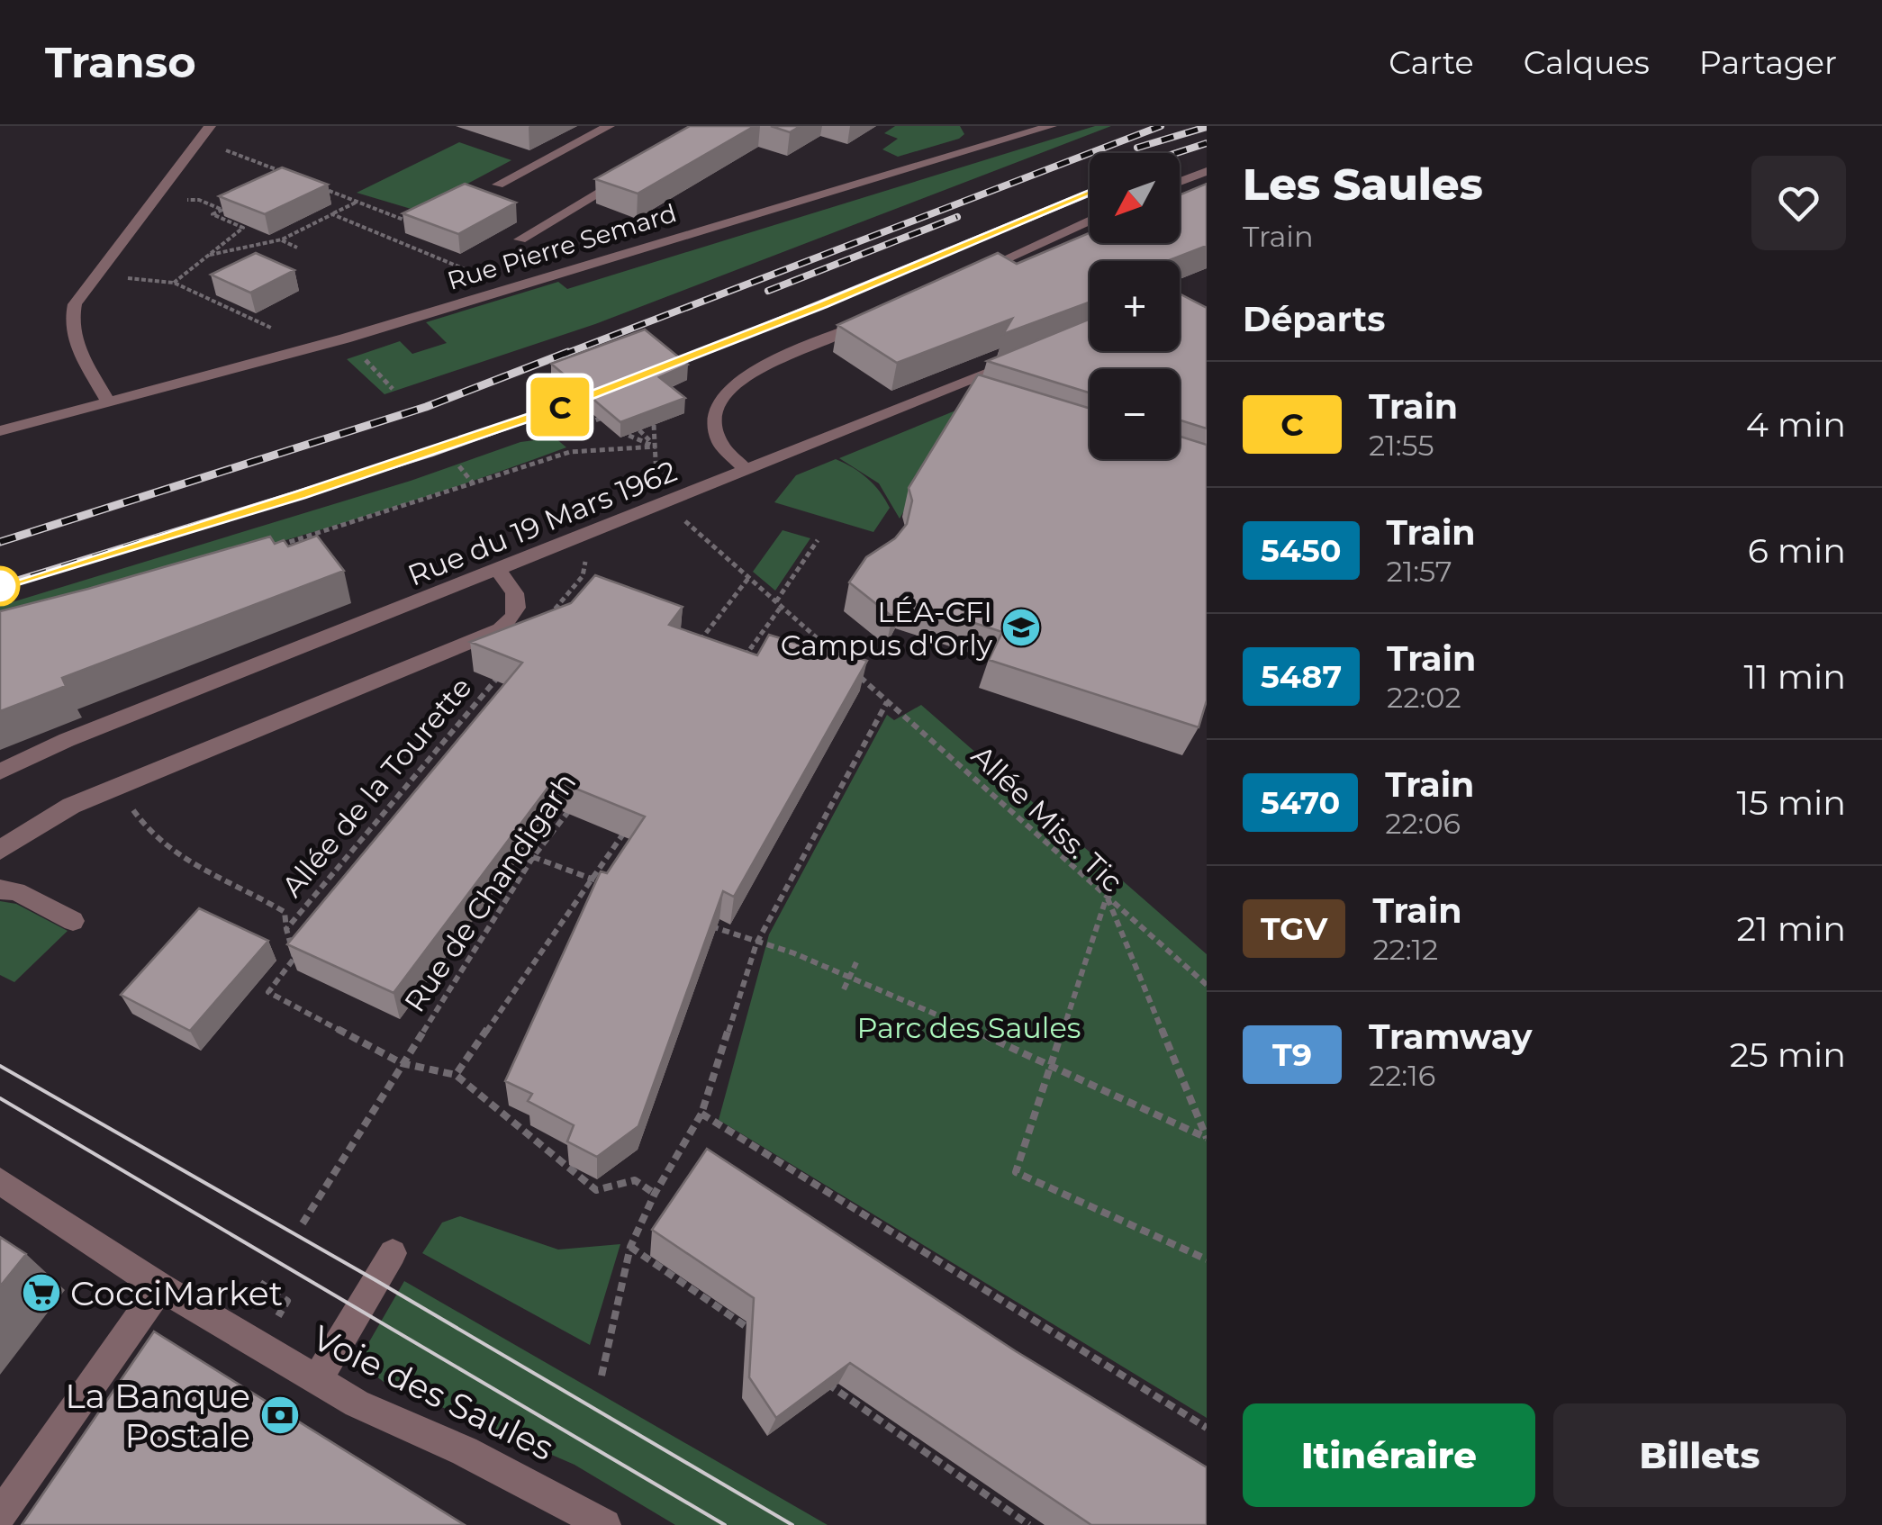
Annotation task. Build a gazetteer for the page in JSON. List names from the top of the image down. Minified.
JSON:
{"streets":{"street":["Rue Pierre Semard","Rue du 19 Mars 1962","Voie des Saules"],"path":["Allée de la Tourette","Allée Miss. Tic","Rue de Chandigarh"]},"crossings":[["Allée de la Tourette","Rue de Chandigarh"]],"parks":["Parc des Saules"],"places":{"school or university":["LÉA-CFI Campus d'Orly"],"supermarket":["CocciMarket"],"bank":["La Banque Postale"]},"north":"bottom left","page":{"header":"Transo","nav":["Carte","Calques","Partager"],"on_map":"C","heading":[["Les Saules","Train"],"Départs"],"map_buttons":["+","−"],"list":[{"mark":"C","name":"Train","note":"21:55","value":"4 min"},{"mark":"5450","name":"Train","note":"21:57","value":"6 min"},{"mark":"5487","name":"Train","note":"22:02","value":"11 min"},{"mark":"5470","name":"Train","note":"22:06","value":"15 min"},{"mark":"TGV","name":"Train","note":"22:12","value":"21 min"},{"mark":"T9","name":"Tramway","note":"22:16","value":"25 min"}],"buttons":["Itinéraire","Billets"]}}
